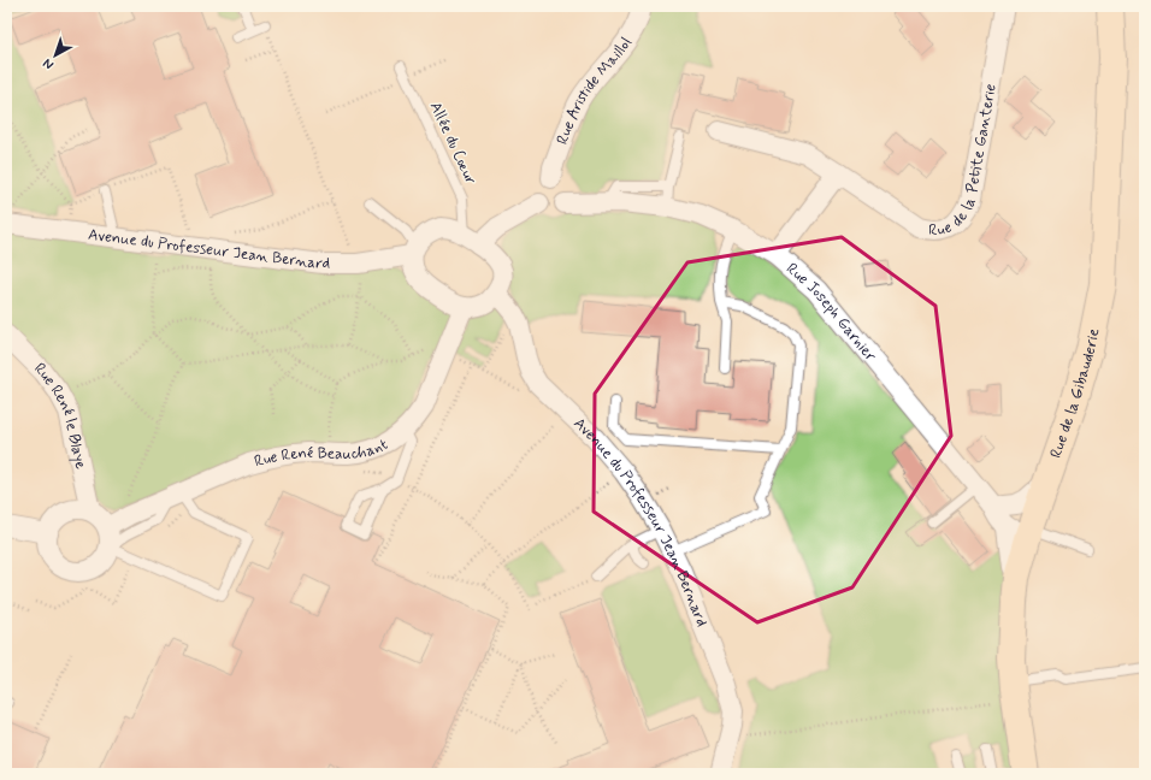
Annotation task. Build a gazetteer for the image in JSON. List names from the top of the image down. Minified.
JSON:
{"streets":{"street":["Rue Aristide Maillol","Rue de la Petite Ganterie","Avenue du Professeur Jean Bernard","Rue Joseph Garnier","Rue de la Gibauderie","Rue René le Blaye","Rue René Beauchant"],"lane":["Allée du Cœur"]},"crossings":[["Allée du Cœur","Avenue du Professeur Jean Bernard"],["Allée du Cœur","Rue René Beauchant"],["Avenue du Professeur Jean Bernard","Rue René Beauchant"],["Rue Joseph Garnier","Rue de la Gibauderie"],["Rue René le Blaye","Rue René Beauchant"]],"north":"bottom left"}
